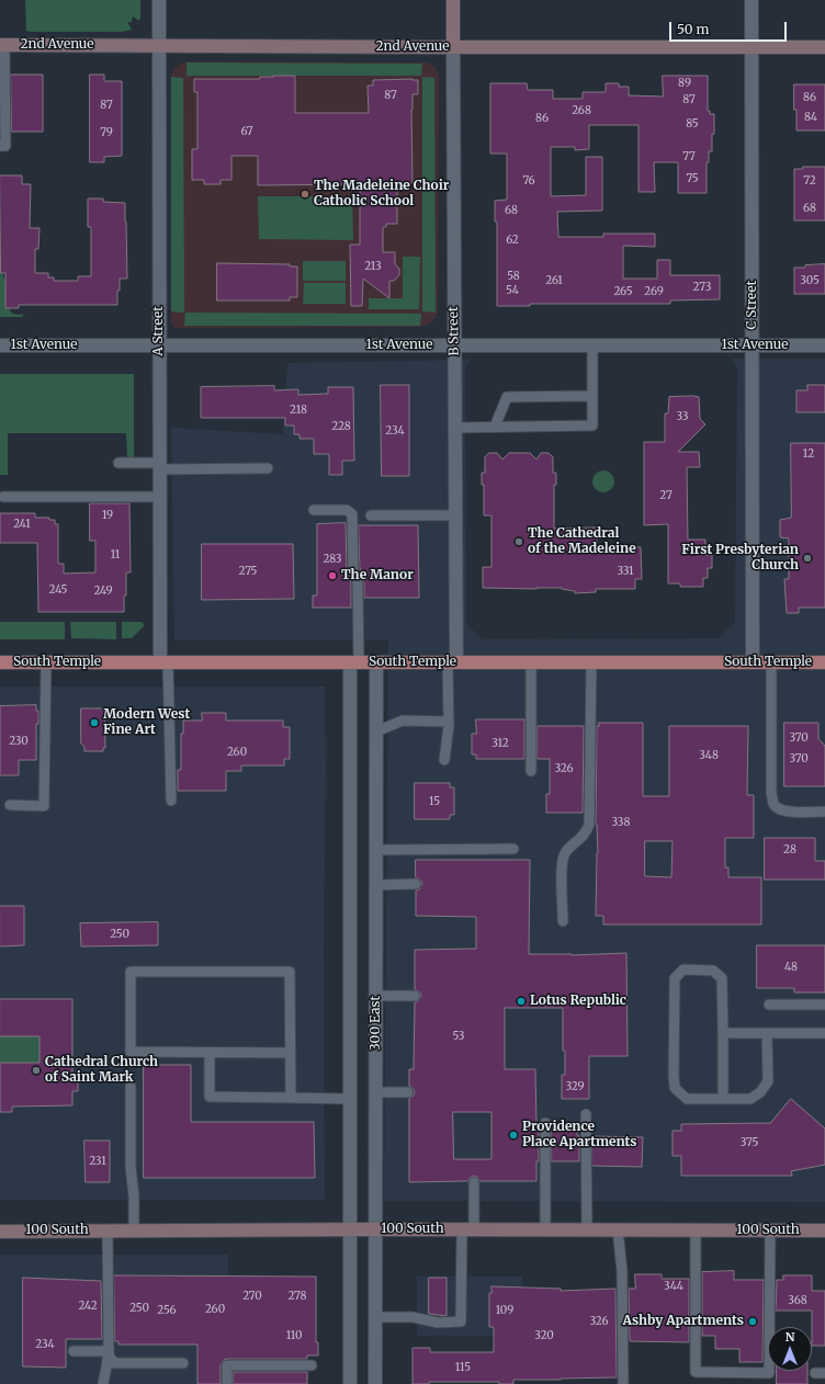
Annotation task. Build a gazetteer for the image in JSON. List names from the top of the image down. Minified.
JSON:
{"streets":{"main road":["South Temple"],"street":["2nd Avenue","C Street","A Street","B Street","1st Avenue","300 East","100 South"]},"crossings":[["2nd Avenue","C Street"],["2nd Avenue","A Street"],["2nd Avenue","B Street"],["C Street","1st Avenue"],["C Street","South Temple"],["A Street","1st Avenue"],["A Street","South Temple"],["B Street","1st Avenue"],["B Street","South Temple"],["South Temple","300 East"],["300 East","100 South"]],"places":["The Madeleine Choir Catholic School","The Cathedral of the Madeleine","First Presbyterian Church","The Manor","Modern West Fine Art","Lotus Republic","Cathedral Church of Saint Mark","Providence Place Apartments","Ashby Apartments"],"house_numbers":["89","87","86","87","87","268","84","86","85","67","79","77","75","76","72","68","68","62","213","58","261","305","273","54","265","269","218","33","228","234","12","27","19","241","11","283","275","331","245","249","370","230","312","260","348","370","326","15","338","28","250","48","53","329","375","231","344","270","278","368","242","250","260","256","109","326","110","320","234","115"],"scale_bar":"50 m","north":"top"}
